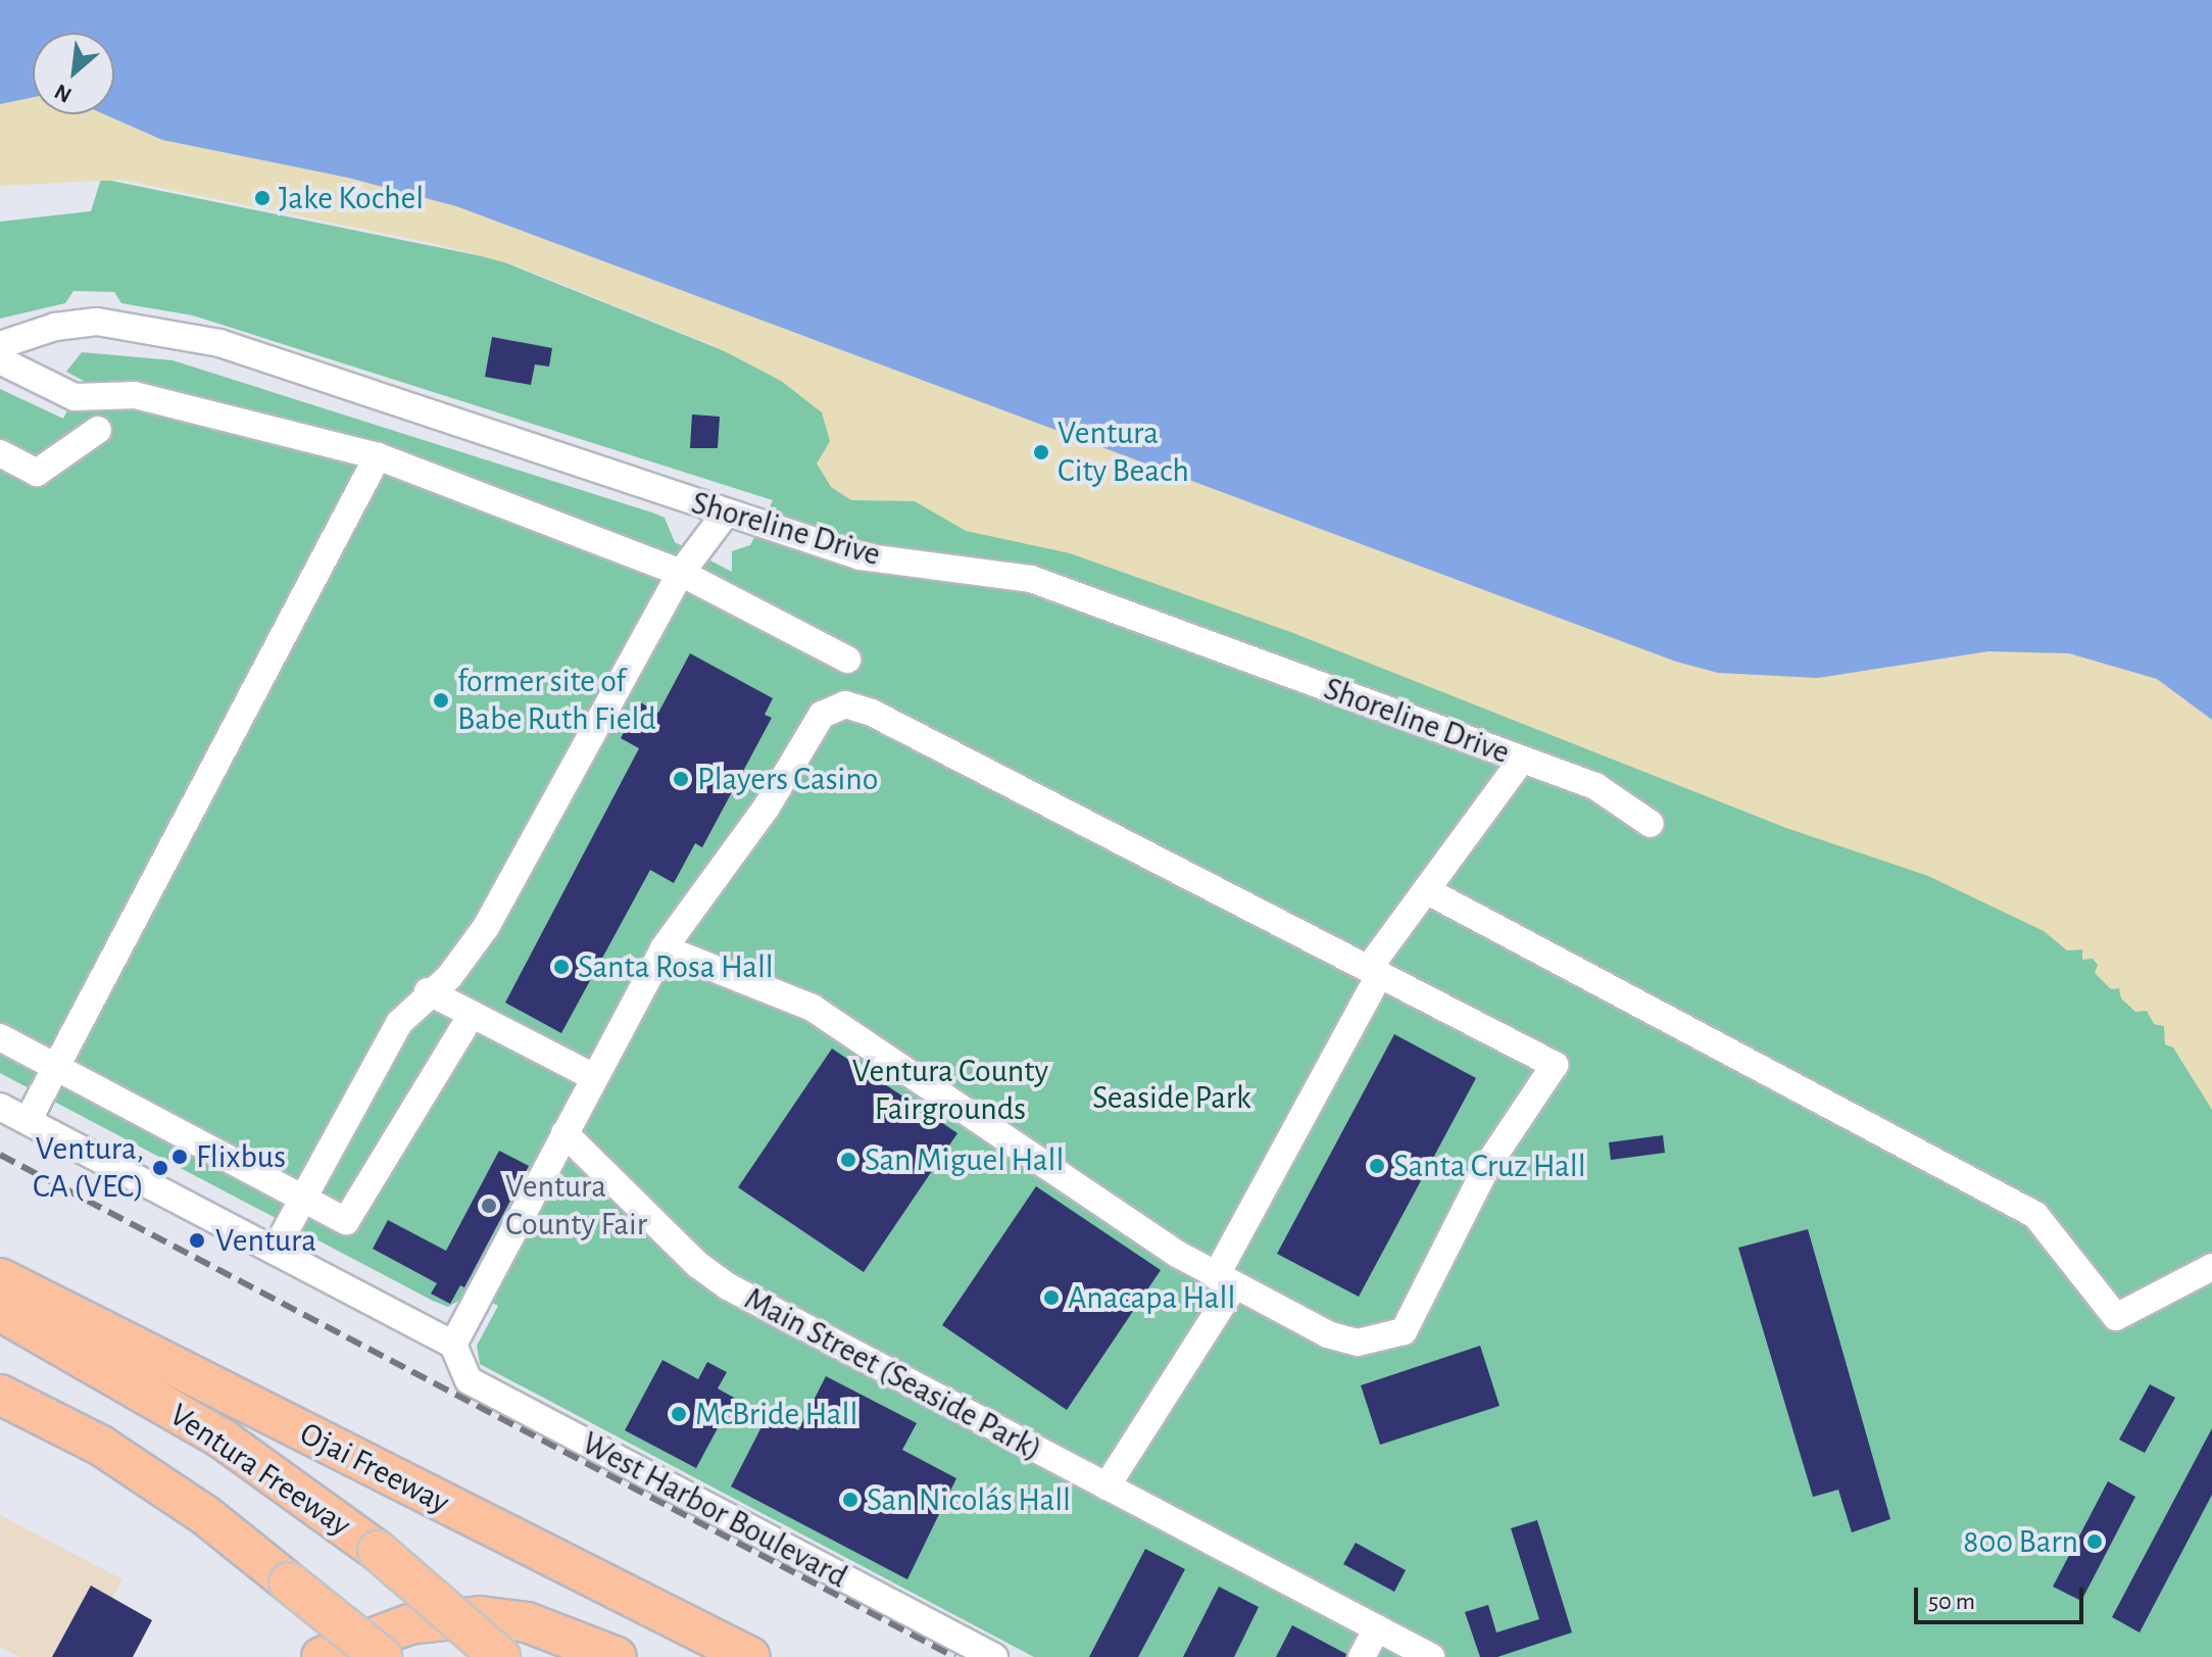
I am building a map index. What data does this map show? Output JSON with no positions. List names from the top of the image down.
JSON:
{
  "streets": {
    "highway": ["Ojai Freeway", "Ventura Freeway"],
    "street": ["Shoreline Drive", "Main Street (Seaside Park)", "West Harbor Boulevard"]
  },
  "parks": ["Ventura County Fairgrounds", "Seaside Park"],
  "places": [
    "Jake Kochel",
    "Ventura City Beach",
    "former site of Babe Ruth Field",
    "Players Casino",
    "Santa Rosa Hall",
    "Flixbus",
    "San Miguel Hall",
    "Santa Cruz Hall",
    "Ventura, CA (VEC)",
    "Ventura County Fair",
    "Ventura",
    "Anacapa Hall",
    "McBride Hall",
    "San Nicolás Hall",
    "800 Barn"
  ],
  "scale_bar": "50 m",
  "north": "bottom left"
}
